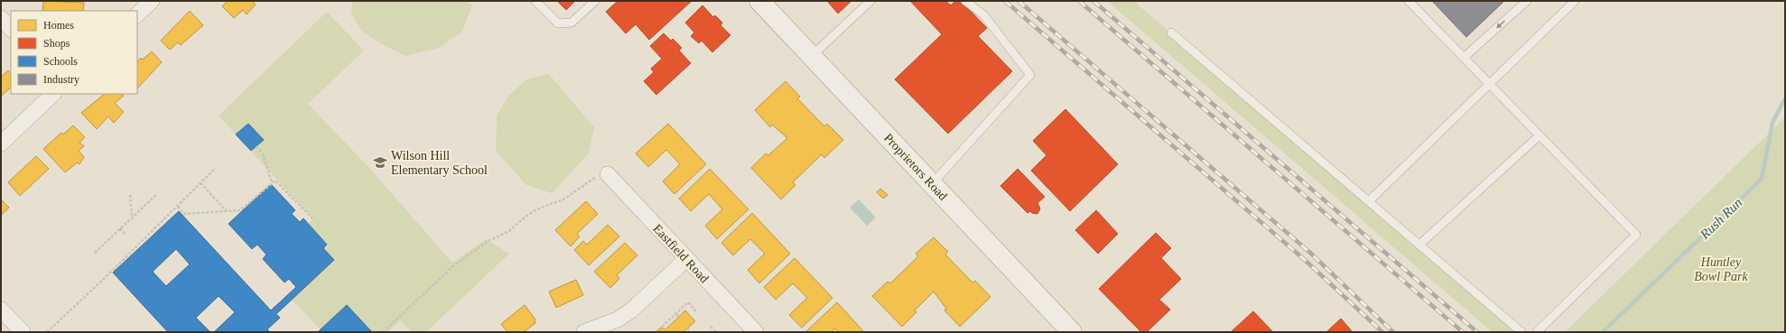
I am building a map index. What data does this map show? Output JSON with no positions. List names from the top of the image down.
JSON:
{
  "streets": {
    "street": ["Proprietors Road", "Eastfield Road"]
  },
  "water": ["Rush Run"],
  "parks": ["Huntley Bowl Park"],
  "places": {
    "school or university": ["Wilson Hill Elementary School"]
  },
  "legend": [
    "Homes",
    "Shops",
    "Schools",
    "Industry"
  ]
}
